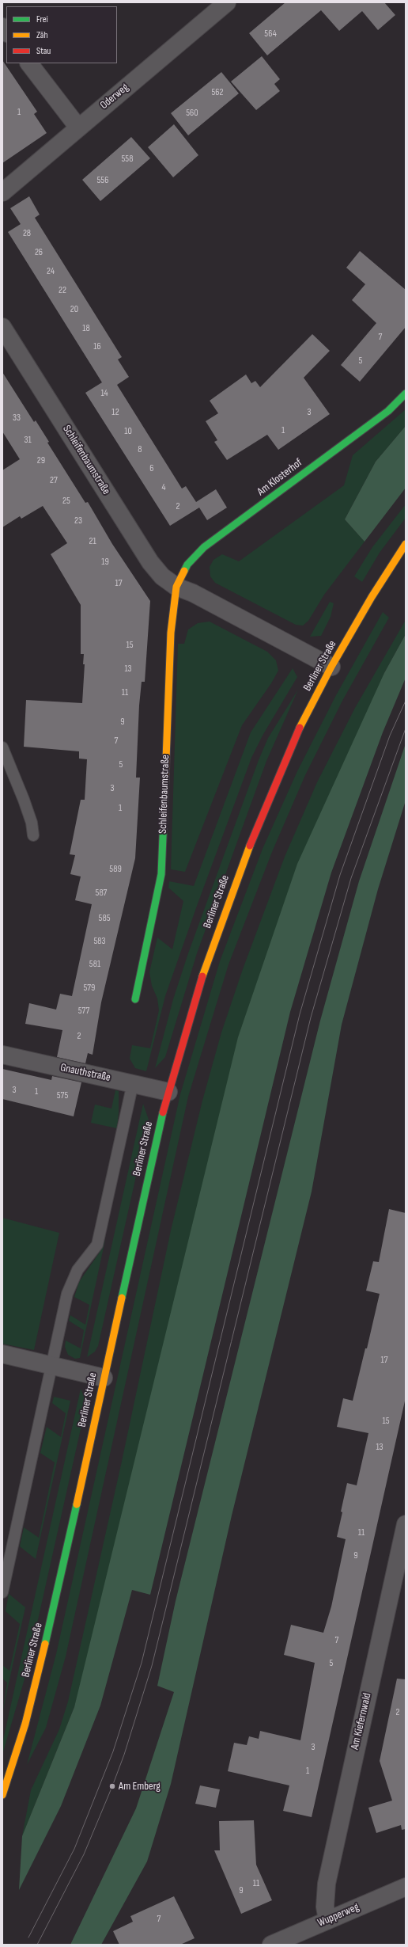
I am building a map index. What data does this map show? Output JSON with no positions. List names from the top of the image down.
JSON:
{
  "streets": {
    "main road": ["Schleifenbaumstraße", "Am Klosterhof", "Berliner Straße"],
    "street": [
      "Oderweg",
      "Gnauthstraße",
      "Am Kiefernwald",
      "Wupperweg"
    ]
  },
  "crossings": [
    ["Schleifenbaumstraße", "Am Klosterhof"],
    ["Schleifenbaumstraße", "Berliner Straße"],
    ["Berliner Straße", "Gnauthstraße"],
    ["Am Kiefernwald", "Wupperweg"]
  ],
  "places": ["Am Emberg"],
  "house_numbers": [
    "564",
    "562",
    "1",
    "560",
    "558",
    "556",
    "28",
    "26",
    "24",
    "22",
    "20",
    "18",
    "7",
    "16",
    "5",
    "14",
    "12",
    "3",
    "33",
    "1",
    "10",
    "31",
    "8",
    "29",
    "6",
    "27",
    "4",
    "25",
    "2",
    "23",
    "21",
    "19",
    "17",
    "15",
    "13",
    "11",
    "9",
    "7",
    "5",
    "3",
    "1",
    "589",
    "587",
    "585",
    "583",
    "581",
    "579",
    "577",
    "2",
    "3",
    "1",
    "575",
    "17",
    "15",
    "13",
    "11",
    "9",
    "7",
    "5",
    "2",
    "3",
    "1",
    "11",
    "9",
    "7"
  ],
  "legend": ["Frei", "Zäh", "Stau"]
}
